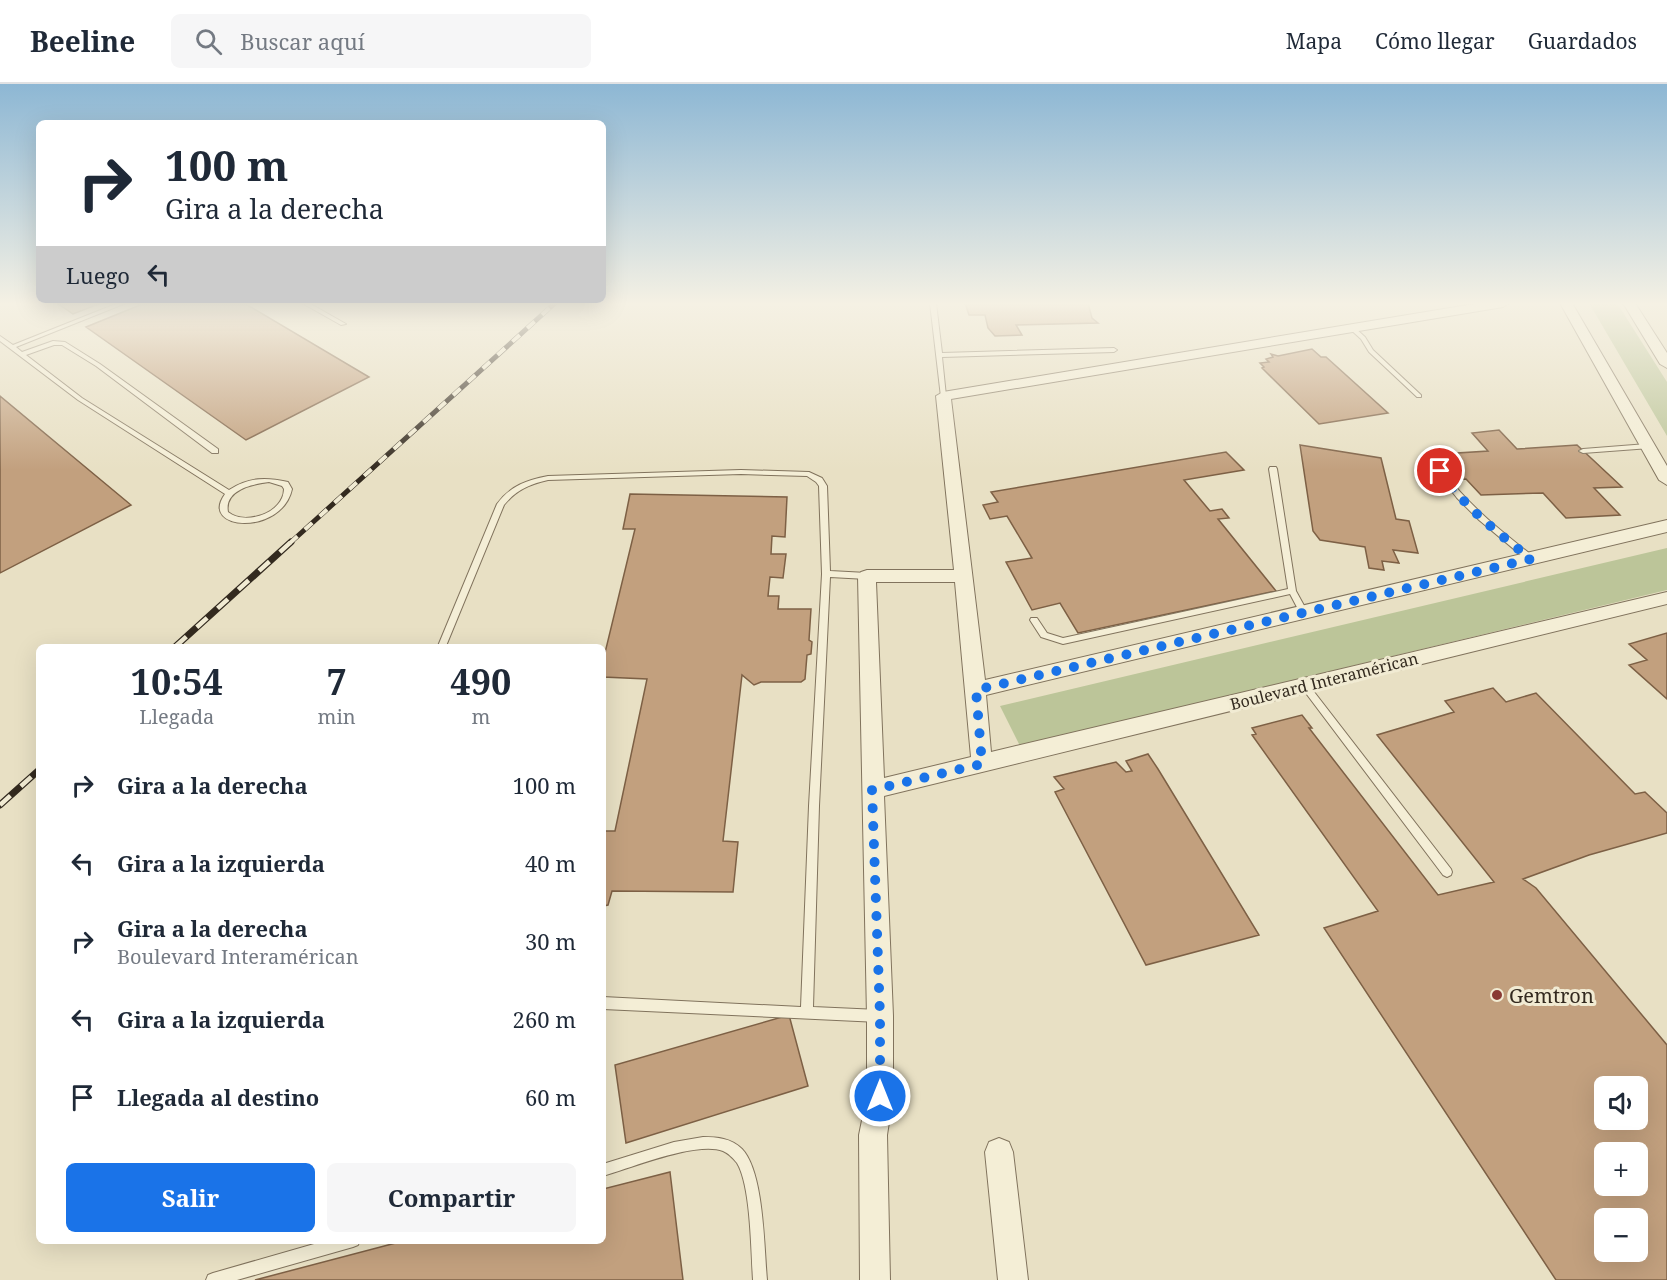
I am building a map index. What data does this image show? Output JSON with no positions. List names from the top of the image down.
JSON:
{
  "streets": {
    "street": ["Boulevard Interamérican"]
  },
  "places": ["Gemtron"],
  "page": {
    "header": "Beeline",
    "search": "Buscar aquí",
    "nav": ["Mapa", "Cómo llegar", "Guardados"],
    "turn": ["100 m", "Gira a la derecha"],
    "then": "Luego",
    "eta": [
      "10:54",
      "Llegada",
      "7",
      "min",
      "490",
      "m"
    ],
    "list": [
      {
        "name": "Gira a la derecha",
        "value": "100 m"
      },
      {
        "name": "Gira a la izquierda",
        "value": "40 m"
      },
      {
        "name": "Gira a la derecha",
        "note": "Boulevard Interamérican",
        "value": "30 m"
      },
      {
        "name": "Gira a la izquierda",
        "value": "260 m"
      },
      {
        "name": "Llegada al destino",
        "value": "60 m"
      }
    ],
    "map_buttons": ["+", "−"],
    "buttons": ["Salir", "Compartir"]
  }
}
